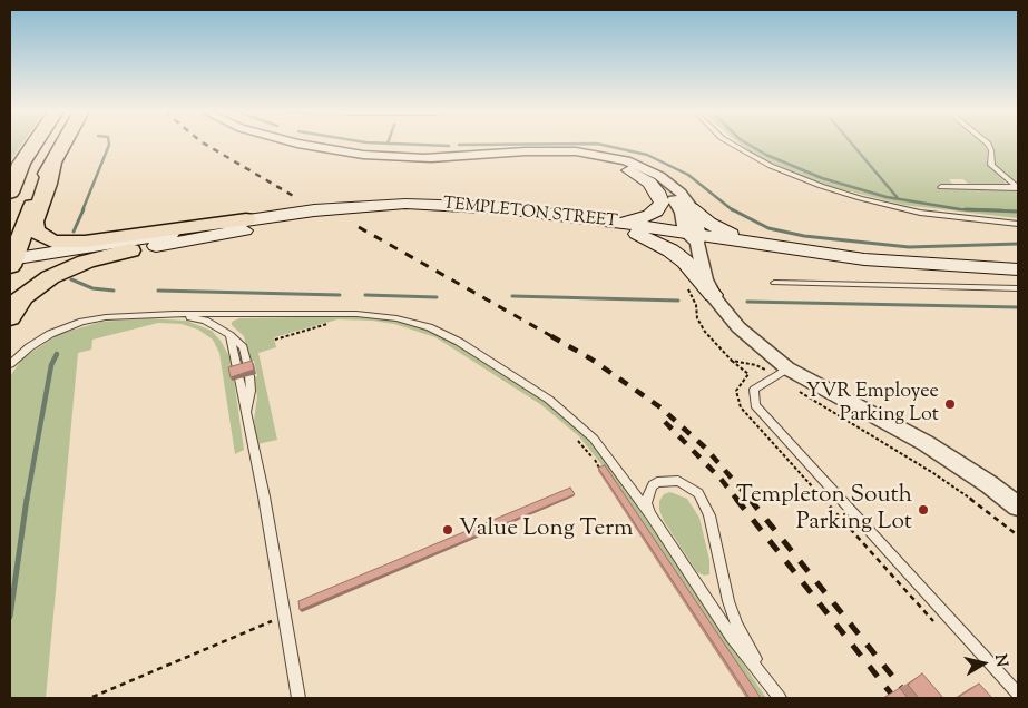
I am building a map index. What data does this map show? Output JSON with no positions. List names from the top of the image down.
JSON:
{
  "streets": {
    "street": ["TEMPLETON STREET"]
  },
  "places": ["YVR Employee Parking Lot", "Templeton South Parking Lot", "Value Long Term"],
  "north": "right"
}
